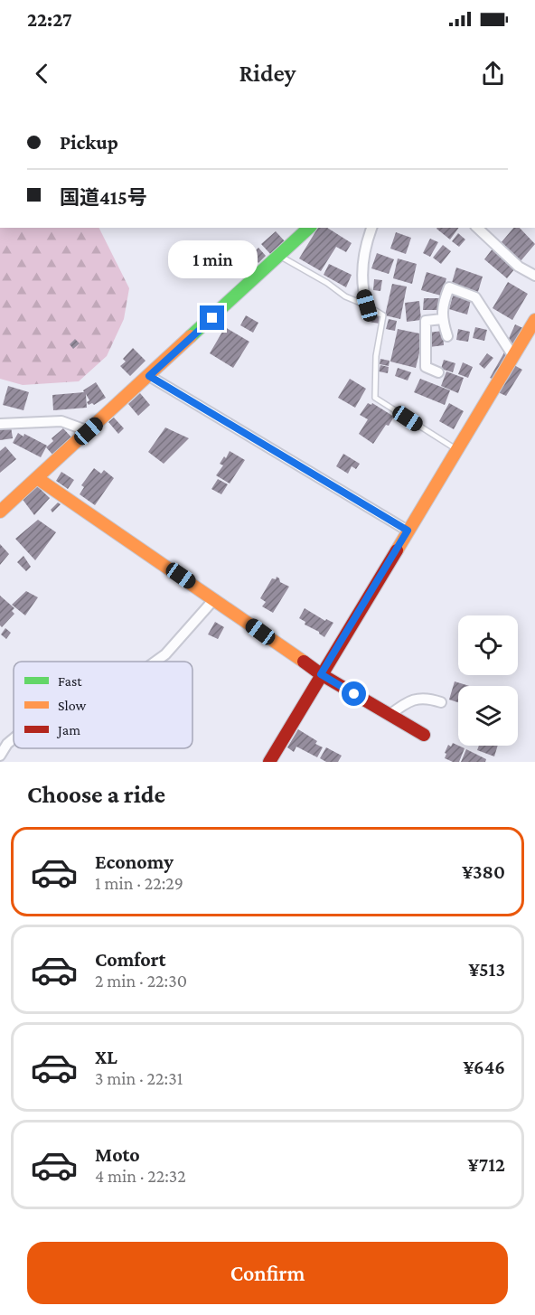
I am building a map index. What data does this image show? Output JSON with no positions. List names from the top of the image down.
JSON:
{
  "legend": ["Fast", "Slow", "Jam"],
  "page": {
    "status": "22:27",
    "header": "Ridey",
    "banner": ["Pickup", "国道415号"],
    "bubble": "1 min",
    "heading": "Choose a ride",
    "list": [
      {
        "name": "Economy",
        "note": "1 min · 22:29",
        "value": "¥380"
      },
      {
        "name": "Comfort",
        "note": "2 min · 22:30",
        "value": "¥513"
      },
      {
        "name": "XL",
        "note": "3 min · 22:31",
        "value": "¥646"
      },
      {
        "name": "Moto",
        "note": "4 min · 22:32",
        "value": "¥712"
      }
    ],
    "buttons": "Confirm"
  }
}
